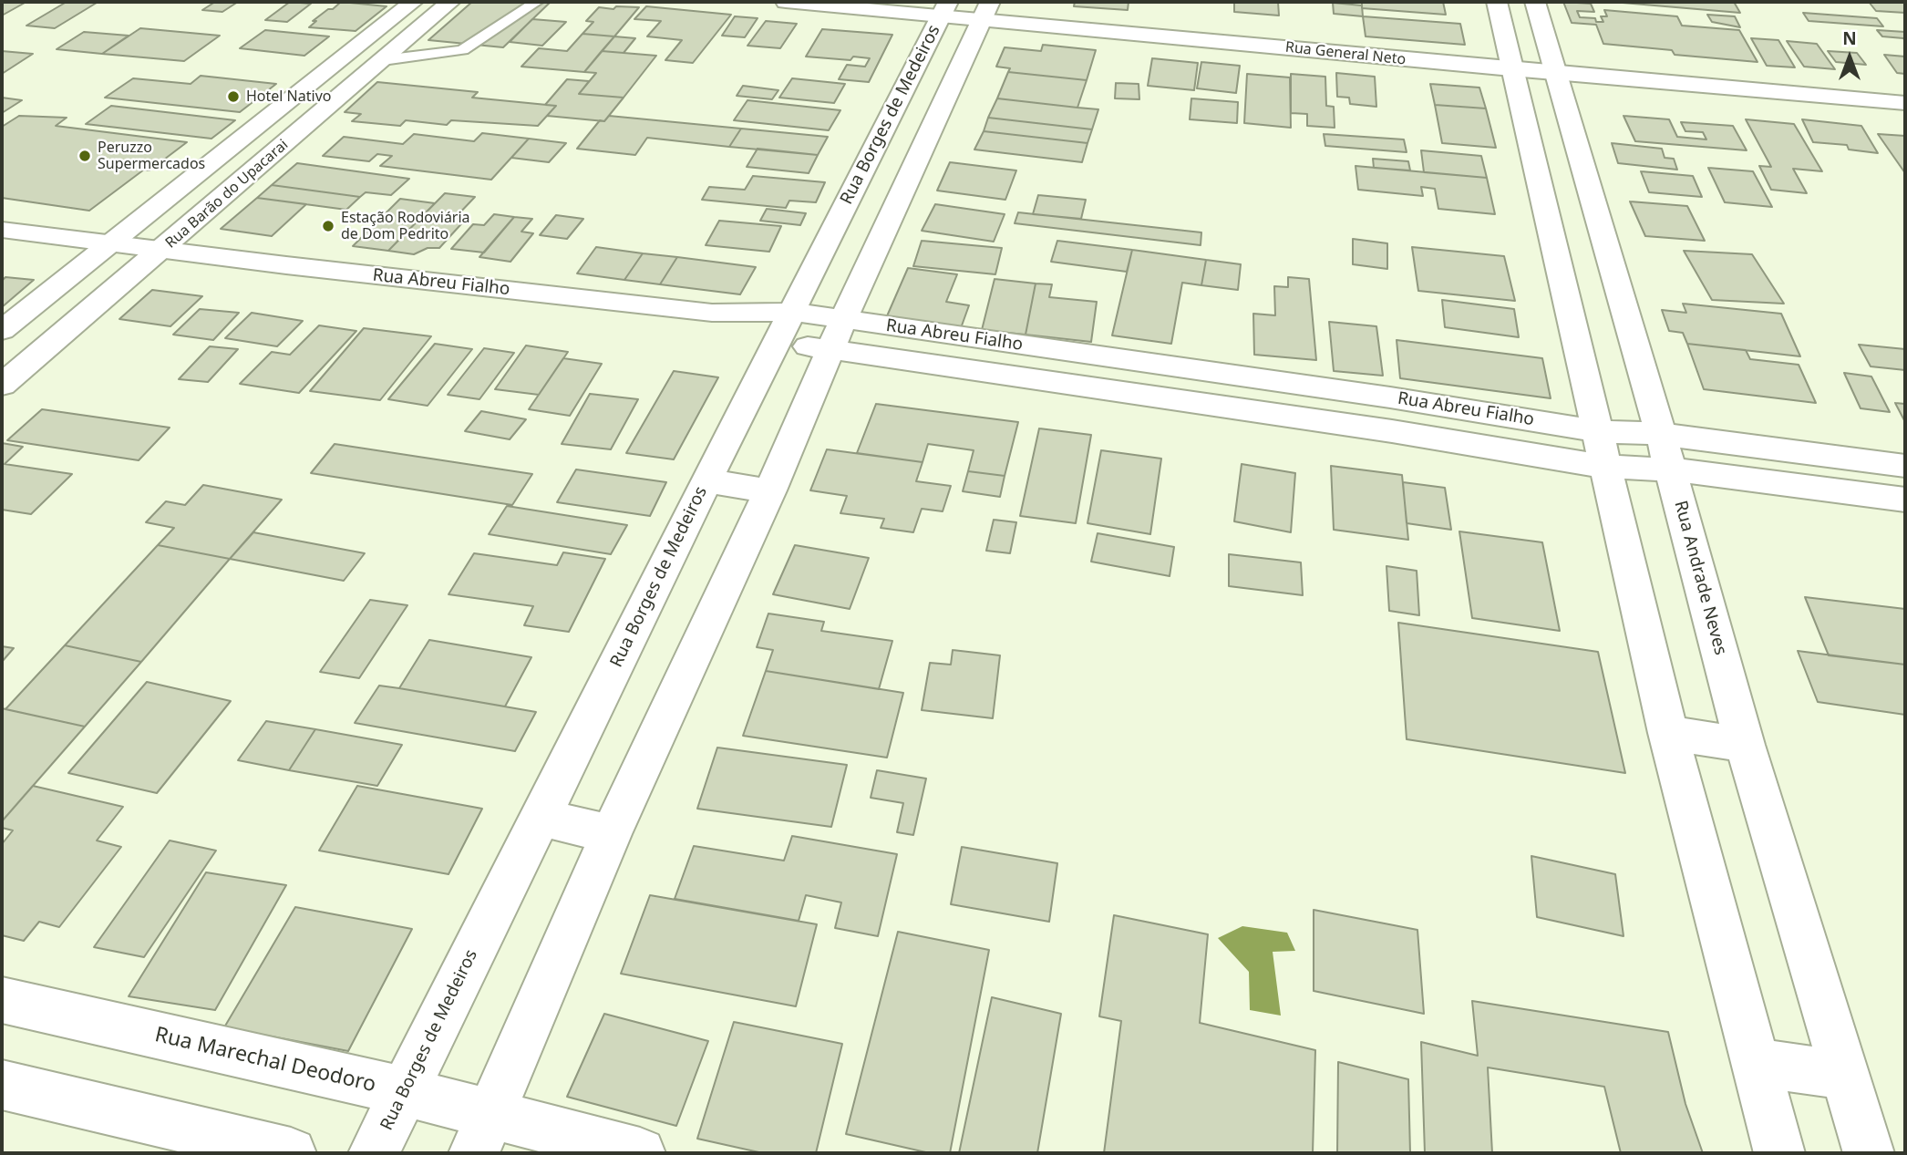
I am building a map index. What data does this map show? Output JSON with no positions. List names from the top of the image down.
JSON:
{
  "streets": {
    "street": [
      "Rua General Neto",
      "Rua Borges de Medeiros",
      "Rua Barão do Upacarai",
      "Rua Abreu Fialho",
      "Rua Andrade Neves",
      "Rua Marechal Deodoro"
    ]
  },
  "crossings": [
    ["Rua General Neto", "Rua Borges de Medeiros"],
    ["Rua General Neto", "Rua Andrade Neves"],
    ["Rua Borges de Medeiros", "Rua Abreu Fialho"],
    ["Rua Borges de Medeiros", "Rua Marechal Deodoro"],
    ["Rua Barão do Upacarai", "Rua Abreu Fialho"],
    ["Rua Abreu Fialho", "Rua Andrade Neves"]
  ],
  "places": ["Hotel Nativo", "Peruzzo Supermercados", "Estação Rodoviária de Dom Pedrito"],
  "north": "top"
}
